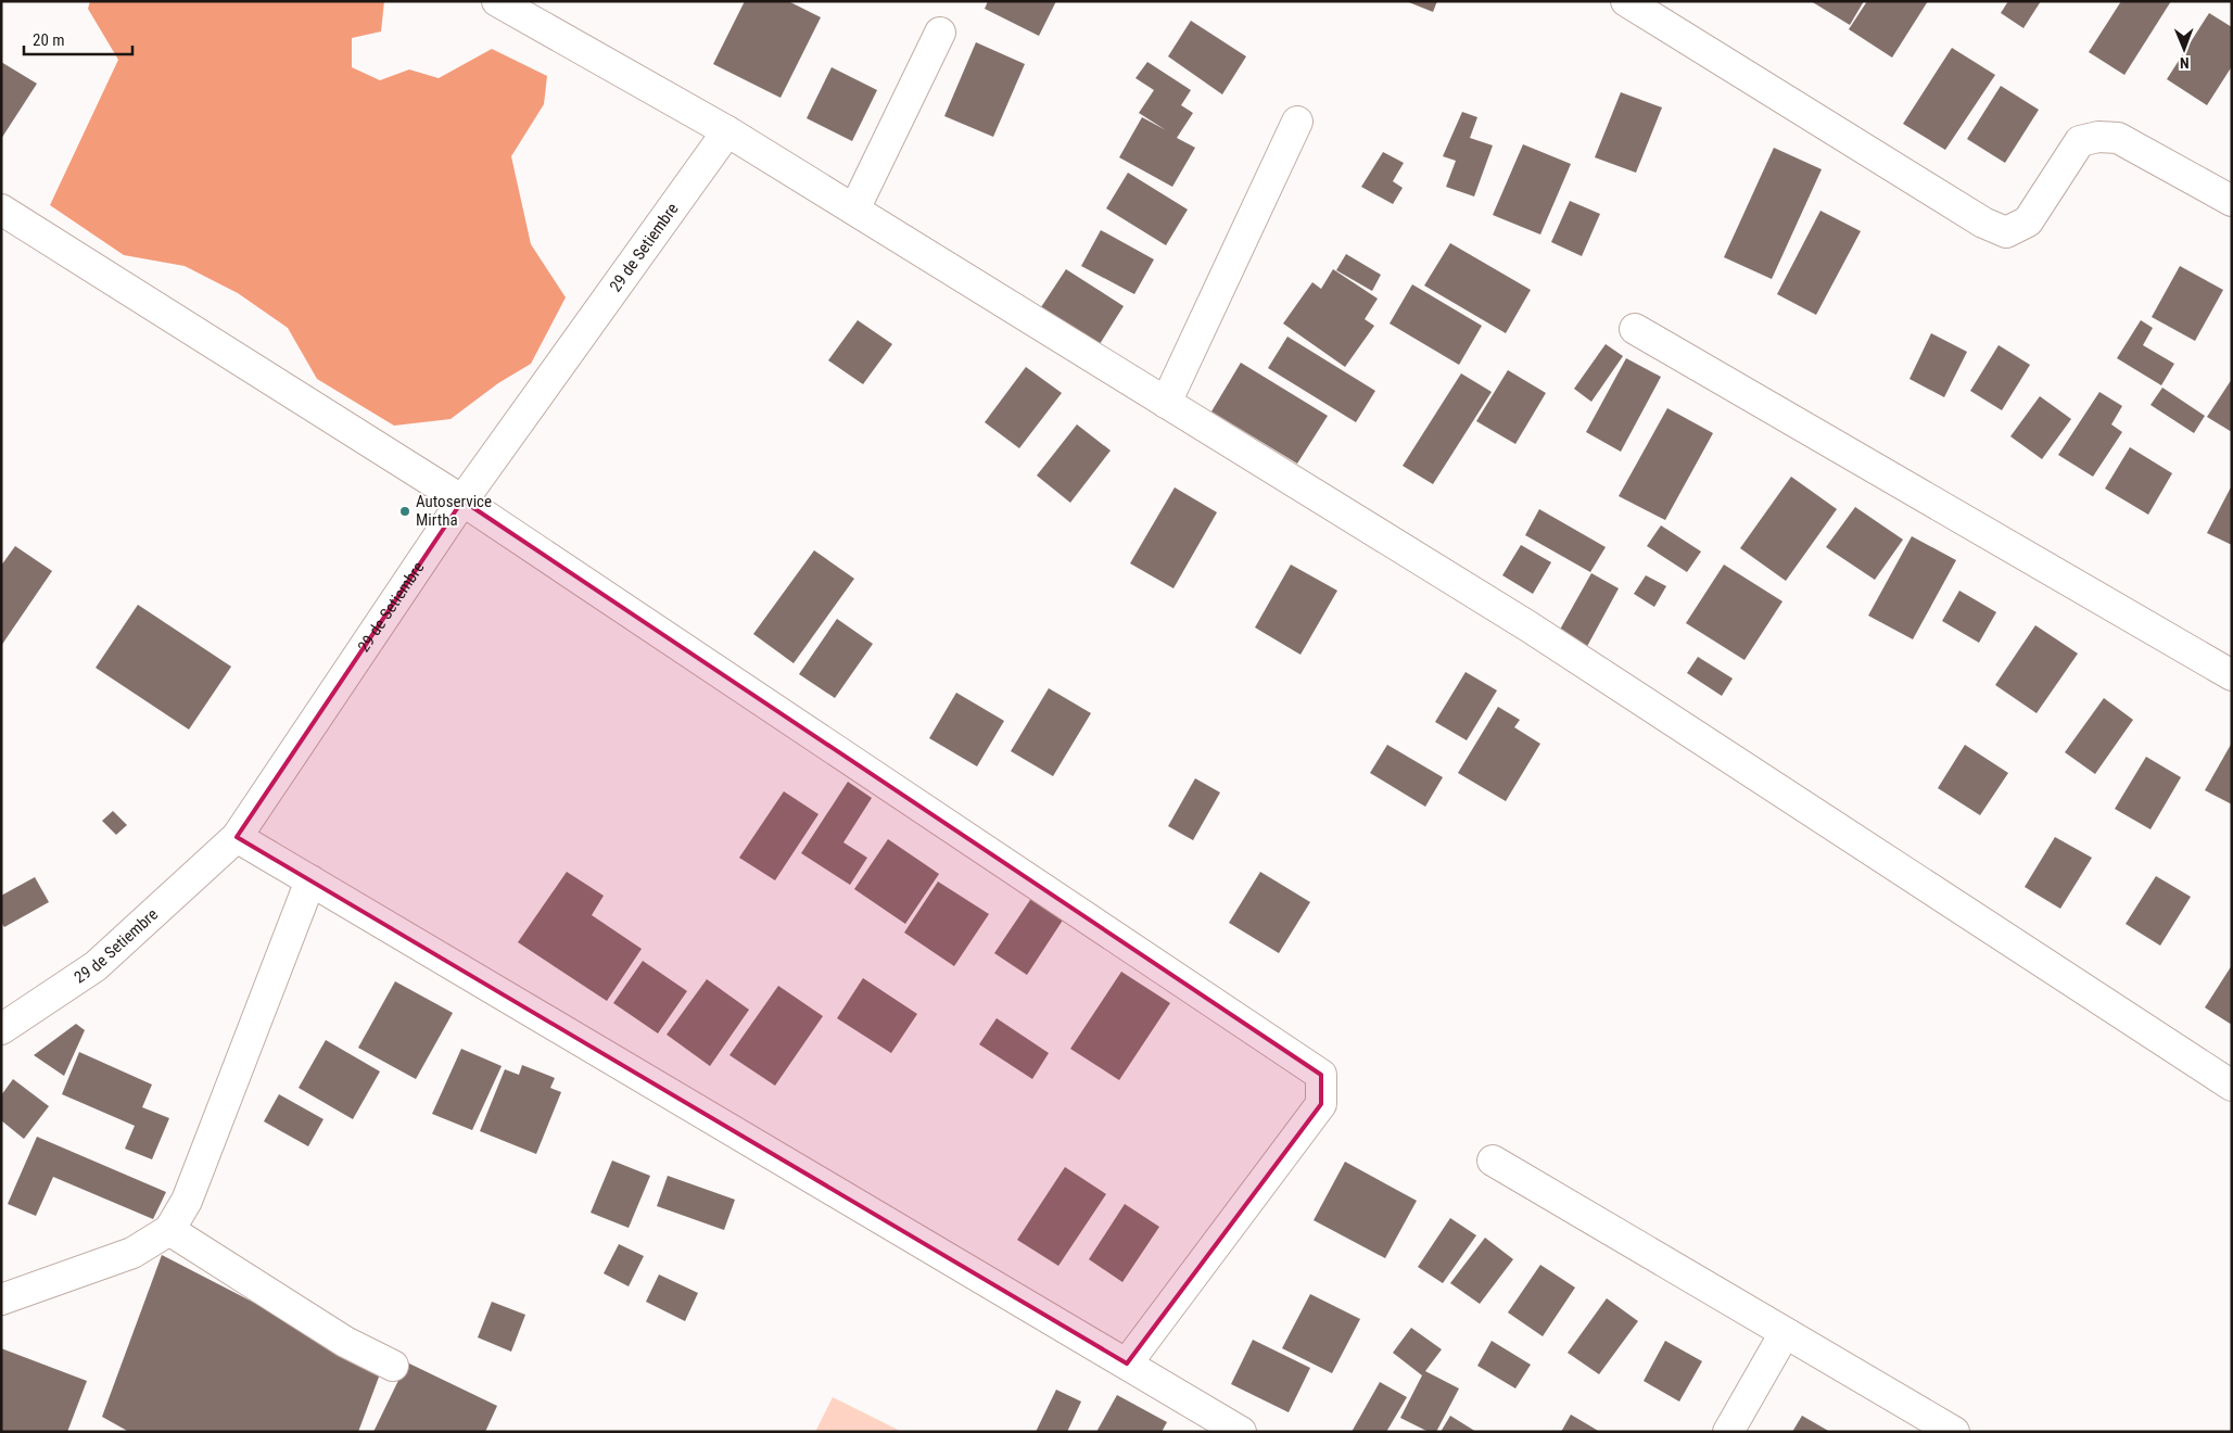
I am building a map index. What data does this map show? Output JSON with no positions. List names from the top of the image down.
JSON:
{
  "streets": {
    "street": ["29 de Setiembre"]
  },
  "places": ["Autoservice Mirtha"],
  "scale_bar": "20 m",
  "north": "bottom"
}
